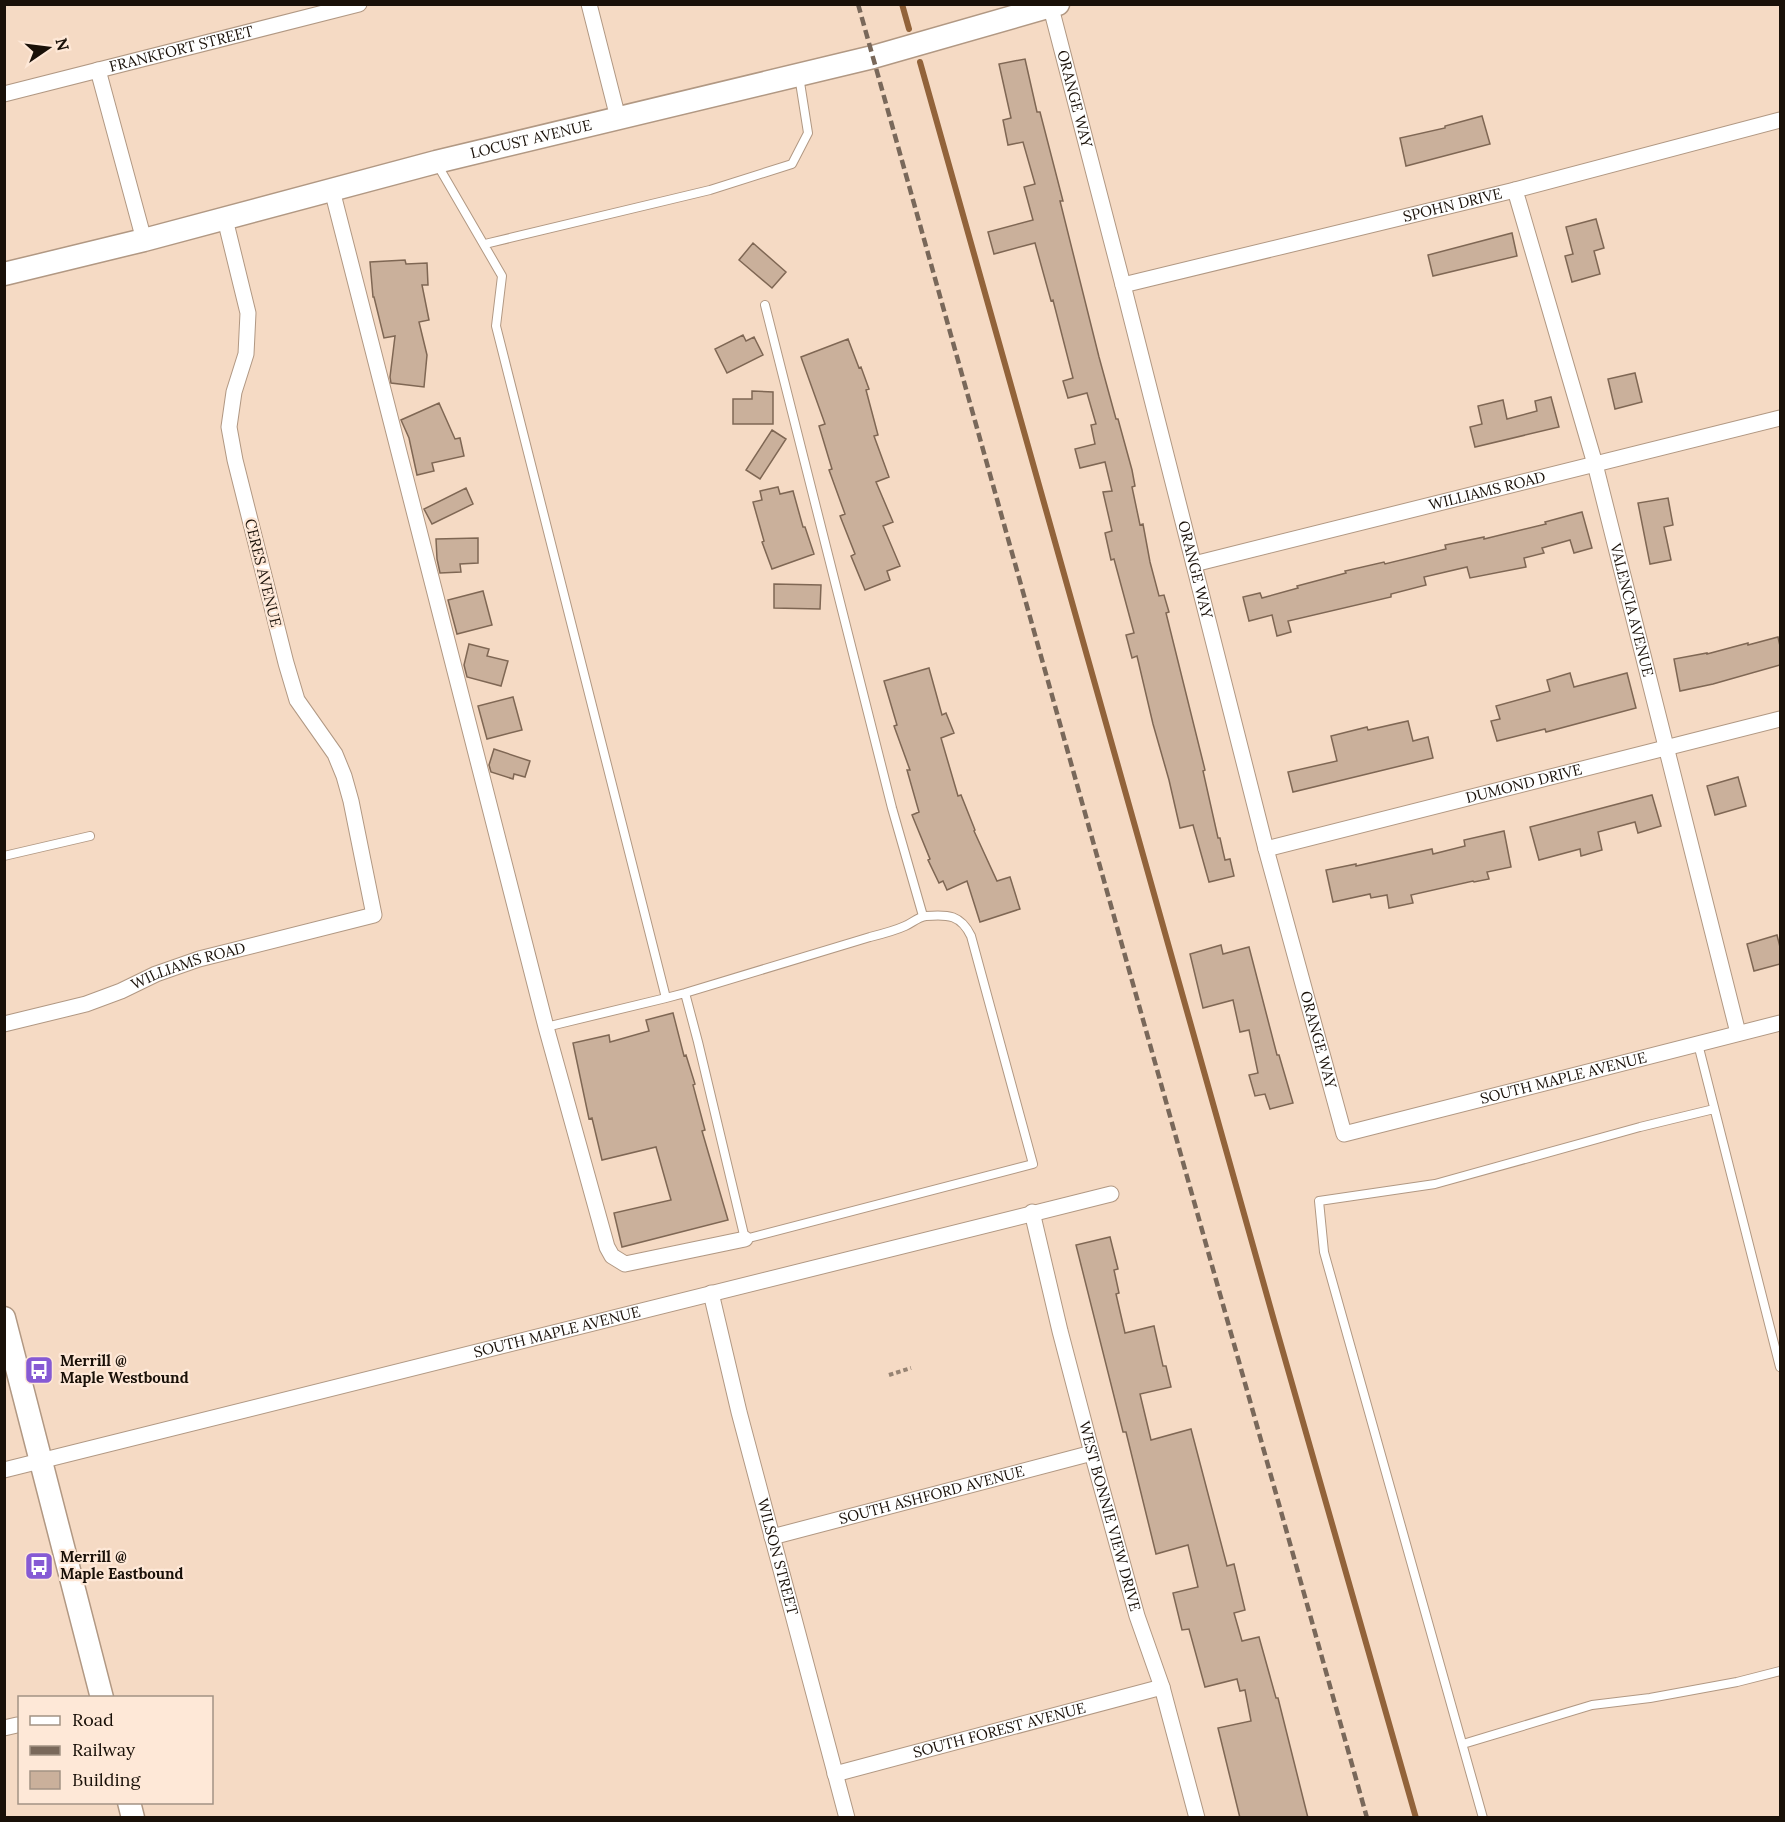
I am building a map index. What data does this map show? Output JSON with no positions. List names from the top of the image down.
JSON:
{
  "streets": {
    "street": [
      "FRANKFORT STREET",
      "ORANGE WAY",
      "LOCUST AVENUE",
      "SPOHN DRIVE",
      "WILLIAMS ROAD",
      "CERES AVENUE",
      "VALENCIA AVENUE",
      "DUMOND DRIVE",
      "SOUTH MAPLE AVENUE",
      "SOUTH ASHFORD AVENUE",
      "WEST BONNIE VIEW DRIVE",
      "WILSON STREET",
      "SOUTH FOREST AVENUE"
    ]
  },
  "crossings": [
    ["ORANGE WAY", "LOCUST AVENUE"],
    ["ORANGE WAY", "SPOHN DRIVE"],
    ["ORANGE WAY", "WILLIAMS ROAD"],
    ["ORANGE WAY", "DUMOND DRIVE"],
    ["ORANGE WAY", "SOUTH MAPLE AVENUE"],
    ["LOCUST AVENUE", "CERES AVENUE"],
    ["SPOHN DRIVE", "VALENCIA AVENUE"],
    ["WILLIAMS ROAD", "CERES AVENUE"],
    ["WILLIAMS ROAD", "VALENCIA AVENUE"],
    ["VALENCIA AVENUE", "DUMOND DRIVE"],
    ["VALENCIA AVENUE", "SOUTH MAPLE AVENUE"],
    ["SOUTH MAPLE AVENUE", "WEST BONNIE VIEW DRIVE"],
    ["SOUTH MAPLE AVENUE", "WILSON STREET"],
    ["SOUTH ASHFORD AVENUE", "WEST BONNIE VIEW DRIVE"],
    ["SOUTH ASHFORD AVENUE", "WILSON STREET"],
    ["WEST BONNIE VIEW DRIVE", "SOUTH FOREST AVENUE"],
    ["WILSON STREET", "SOUTH FOREST AVENUE"]
  ],
  "places": {
    "bus stop": ["Merrill @ Maple Westbound", "Merrill @ Maple Eastbound"]
  },
  "legend": ["Road", "Railway", "Building"],
  "north": "right"
}
